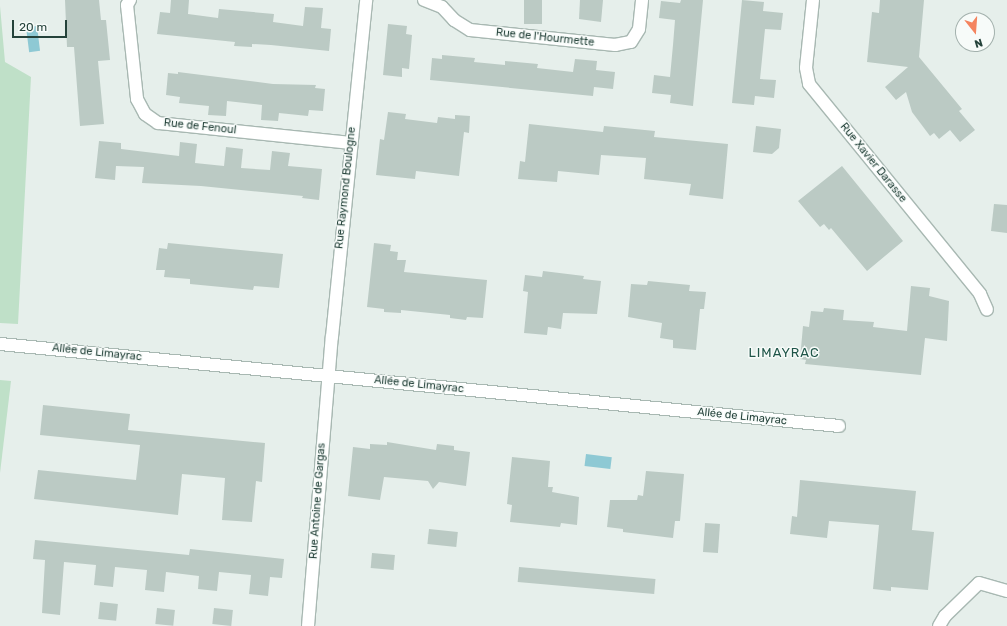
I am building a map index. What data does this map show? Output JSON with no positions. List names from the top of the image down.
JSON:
{
  "streets": {
    "street": [
      "Rue de l'Hourmette",
      "Rue de Fenoul",
      "Rue Xavier Darasse",
      "Rue Raymond Boulogne",
      "Allée de Limayrac",
      "Rue Antoine de Gargas"
    ]
  },
  "crossings": [
    ["Rue de Fenoul", "Rue Raymond Boulogne"],
    ["Rue Raymond Boulogne", "Allée de Limayrac"],
    ["Rue Raymond Boulogne", "Rue Antoine de Gargas"],
    ["Allée de Limayrac", "Rue Antoine de Gargas"]
  ],
  "districts": ["LIMAYRAC"],
  "scale_bar": "20 m",
  "north": "bottom"
}
